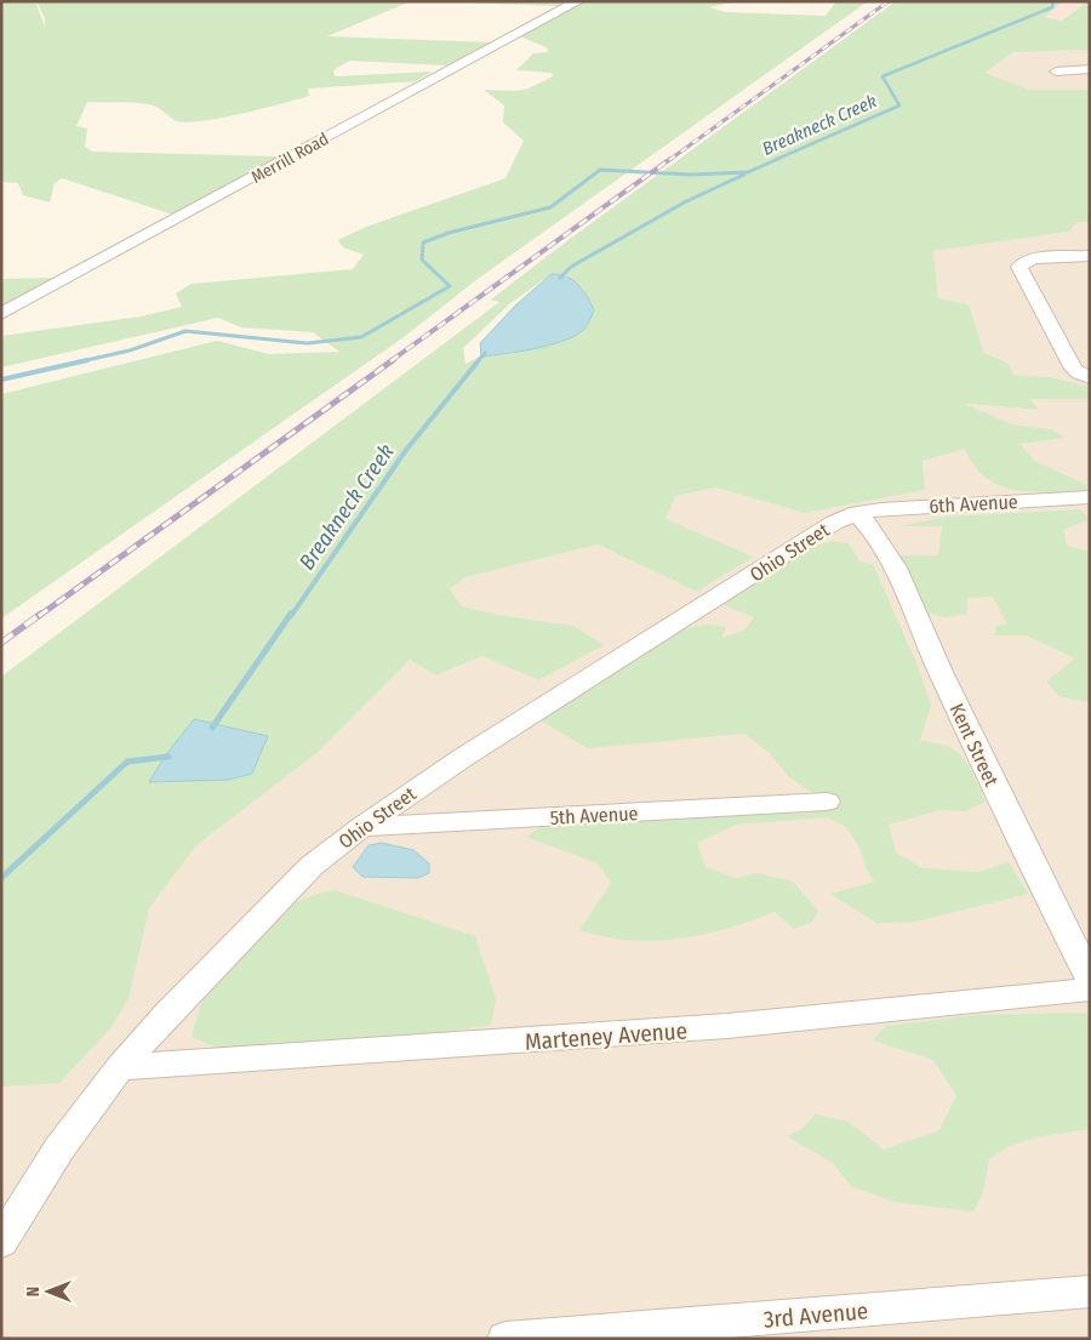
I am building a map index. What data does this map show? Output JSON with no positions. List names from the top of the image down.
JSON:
{
  "streets": {
    "street": [
      "Merrill Road",
      "6th Avenue",
      "Ohio Street",
      "Kent Street",
      "5th Avenue",
      "Marteney Avenue",
      "3rd Avenue"
    ]
  },
  "crossings": [
    ["6th Avenue", "Ohio Street"],
    ["6th Avenue", "Kent Street"],
    ["Ohio Street", "Kent Street"],
    ["Ohio Street", "5th Avenue"],
    ["Ohio Street", "Marteney Avenue"]
  ],
  "water": ["Breakneck Creek"],
  "north": "left"
}
